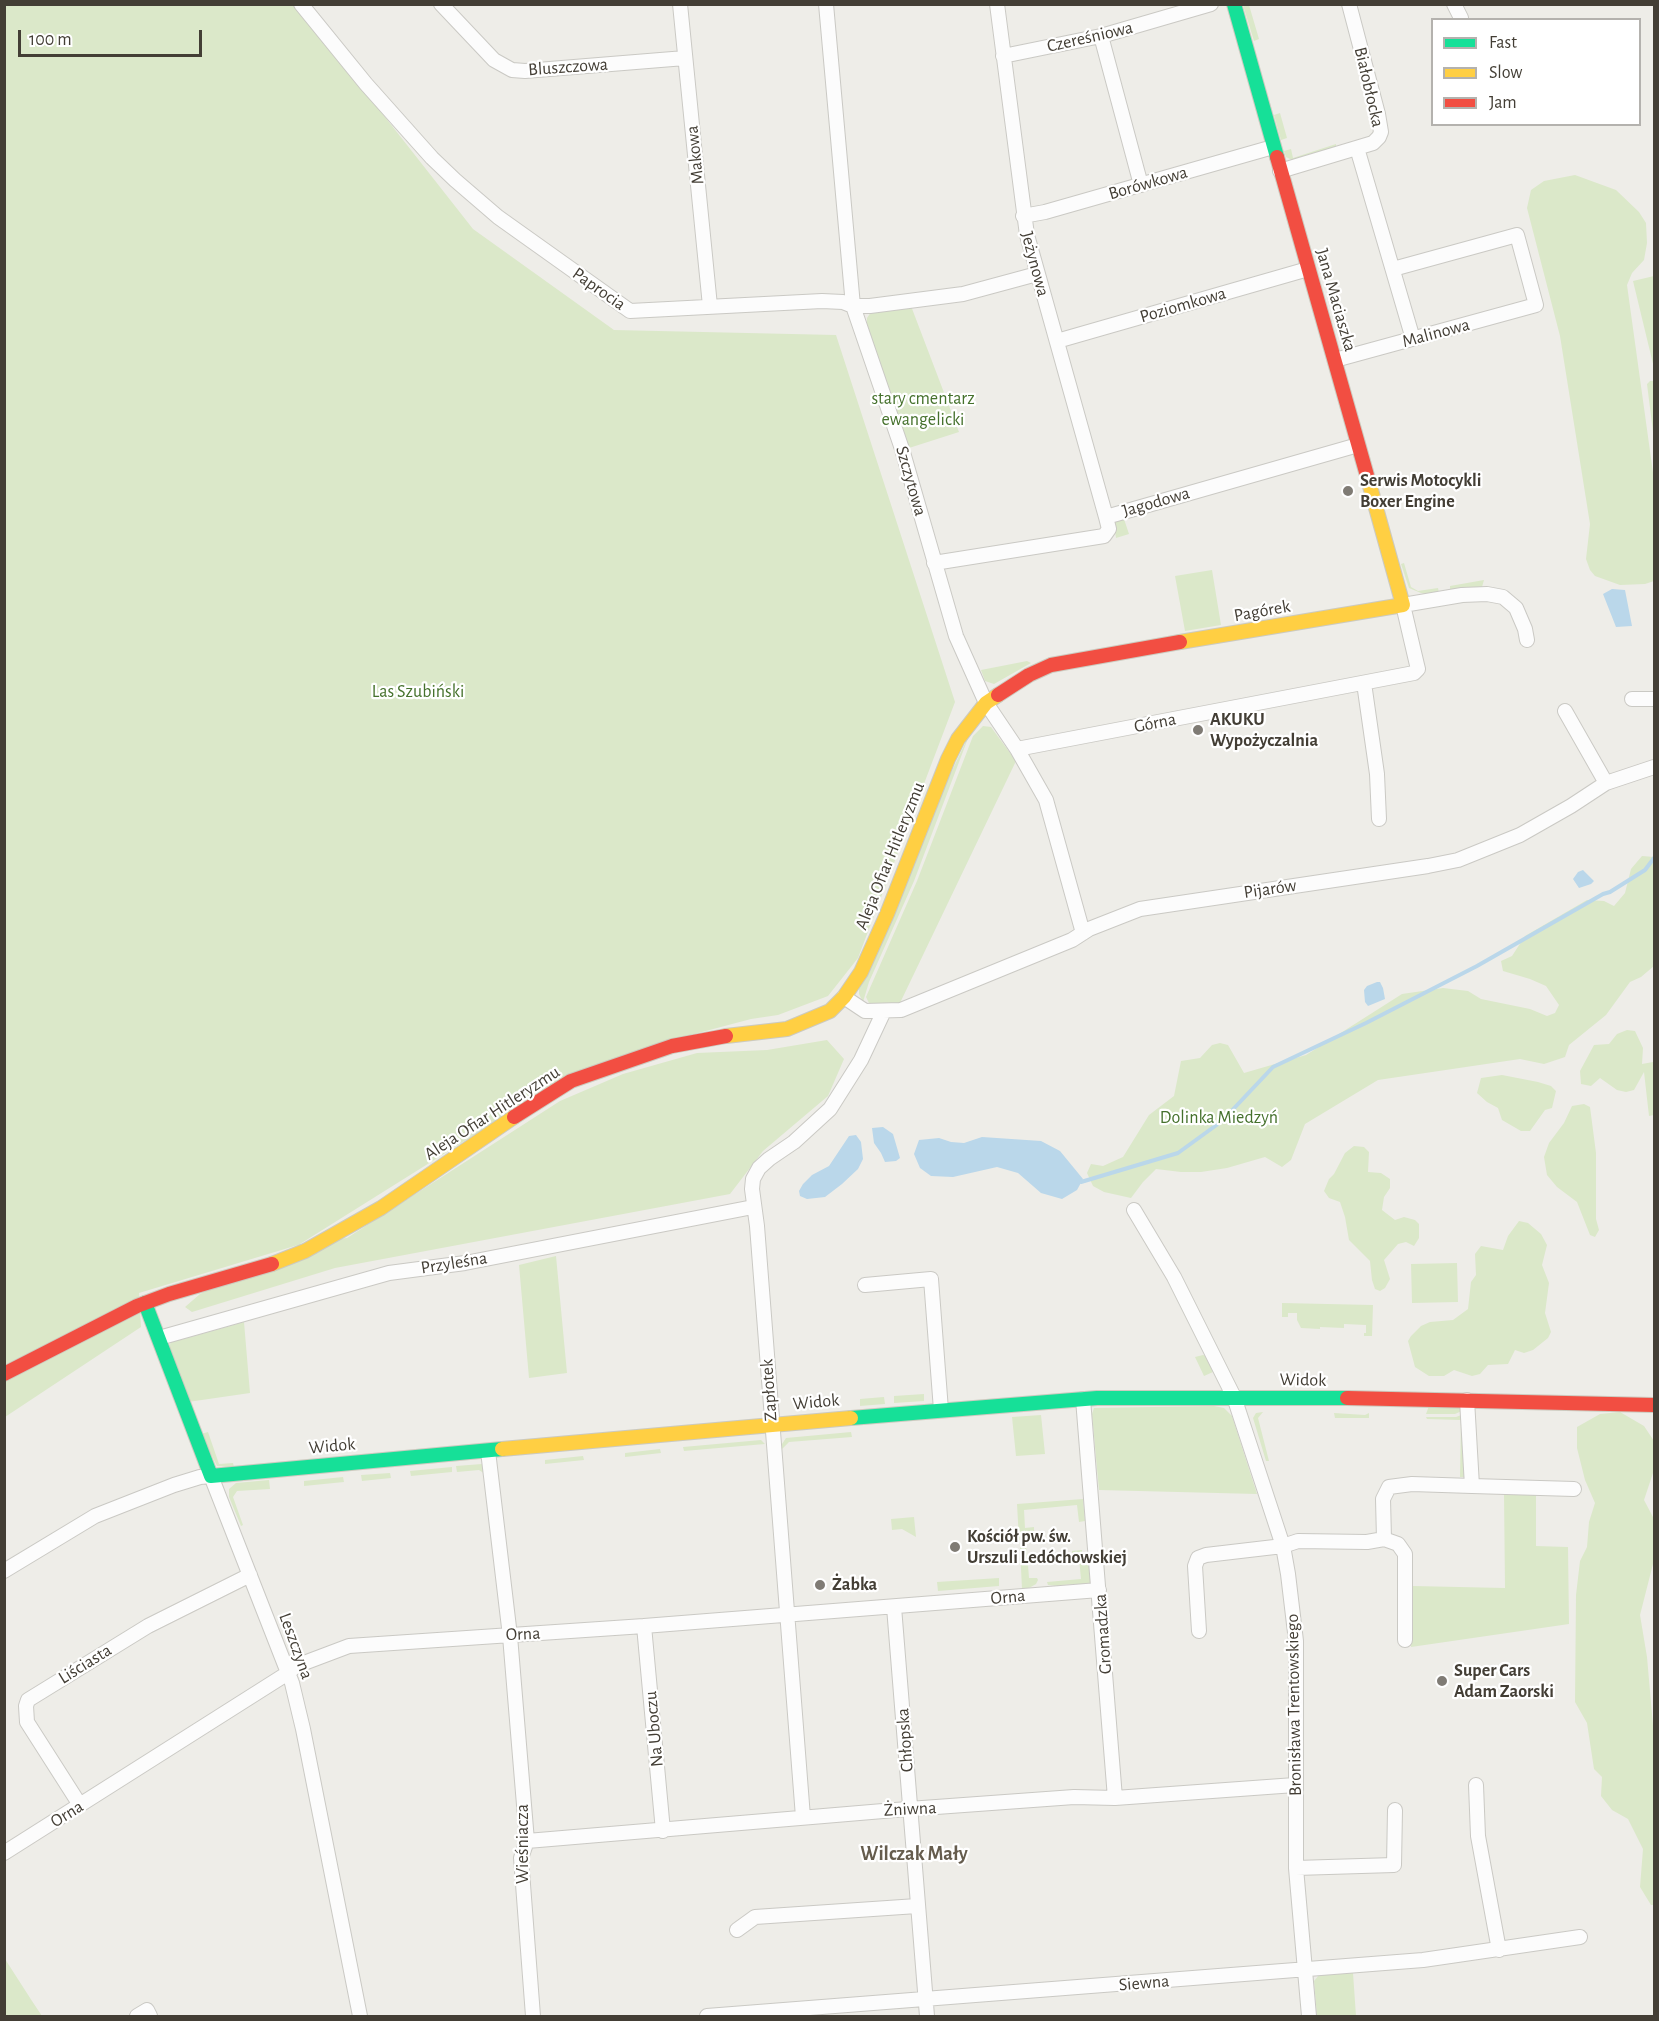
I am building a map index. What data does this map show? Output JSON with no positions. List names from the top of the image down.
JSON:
{
  "streets": {
    "street": [
      "Czereśniowa",
      "Bluszczowa",
      "Białobłocka",
      "Makowa",
      "Borówkowa",
      "Jeżynowa",
      "Paprocia",
      "Jana Maciaszka",
      "Poziomkowa",
      "Malinowa",
      "Szczytowa",
      "Jagodowa",
      "Pagórek",
      "Górna",
      "Aleja Ofiar Hitleryzmu",
      "Pijarów",
      "Przyleśna",
      "Widok",
      "Zapłotek",
      "Orna",
      "Gromadzka",
      "Leszczyna",
      "Liściasta",
      "Bronisława Trentowskiego",
      "Na Uboczu",
      "Chłopska",
      "Żniwna",
      "Wieśniacza",
      "Siewna"
    ]
  },
  "crossings": [
    ["Czereśniowa", "Jeżynowa"],
    ["Bluszczowa", "Makowa"],
    ["Białobłocka", "Jana Maciaszka"],
    ["Makowa", "Paprocia"],
    ["Borówkowa", "Jeżynowa"],
    ["Borówkowa", "Jana Maciaszka"],
    ["Jeżynowa", "Paprocia"],
    ["Jeżynowa", "Poziomkowa"],
    ["Jeżynowa", "Jagodowa"],
    ["Paprocia", "Szczytowa"],
    ["Jana Maciaszka", "Poziomkowa"],
    ["Jana Maciaszka", "Malinowa"],
    ["Jana Maciaszka", "Jagodowa"],
    ["Jana Maciaszka", "Pagórek"],
    ["Jana Maciaszka", "Górna"],
    ["Szczytowa", "Jagodowa"],
    ["Szczytowa", "Pagórek"],
    ["Szczytowa", "Górna"],
    ["Szczytowa", "Aleja Ofiar Hitleryzmu"],
    ["Szczytowa", "Pijarów"],
    ["Pagórek", "Górna"],
    ["Pagórek", "Aleja Ofiar Hitleryzmu"],
    ["Aleja Ofiar Hitleryzmu", "Leszczyna"],
    ["Pijarów", "Zapłotek"],
    ["Przyleśna", "Zapłotek"],
    ["Przyleśna", "Leszczyna"],
    ["Widok", "Zapłotek"],
    ["Widok", "Gromadzka"],
    ["Widok", "Leszczyna"],
    ["Widok", "Bronisława Trentowskiego"],
    ["Widok", "Wieśniacza"],
    ["Zapłotek", "Orna"],
    ["Zapłotek", "Żniwna"],
    ["Orna", "Gromadzka"],
    ["Orna", "Leszczyna"],
    ["Orna", "Liściasta"],
    ["Orna", "Na Uboczu"],
    ["Orna", "Chłopska"],
    ["Orna", "Wieśniacza"],
    ["Gromadzka", "Żniwna"],
    ["Leszczyna", "Liściasta"],
    ["Bronisława Trentowskiego", "Żniwna"],
    ["Bronisława Trentowskiego", "Siewna"],
    ["Na Uboczu", "Żniwna"],
    ["Chłopska", "Żniwna"],
    ["Chłopska", "Siewna"],
    ["Żniwna", "Wieśniacza"]
  ],
  "districts": ["Wilczak Mały"],
  "parks": ["stary cmentarz ewangelicki", "Las Szubiński", "Dolinka Miedzyń"],
  "places": [
    "Serwis Motocykli Boxer Engine",
    "AKUKU Wypożyczalnia",
    "Kościół pw. św. Urszuli Ledóchowskiej",
    "Żabka",
    "Super Cars Adam Zaorski"
  ],
  "legend": ["Fast", "Slow", "Jam"],
  "scale_bar": "100 m"
}
